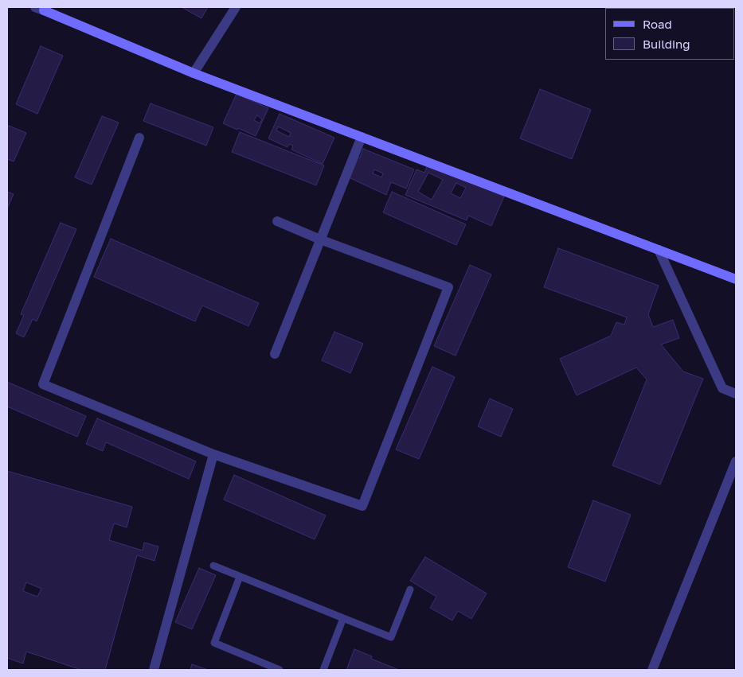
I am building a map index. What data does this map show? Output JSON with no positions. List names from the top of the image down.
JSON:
{
  "legend": ["Road", "Building"]
}
